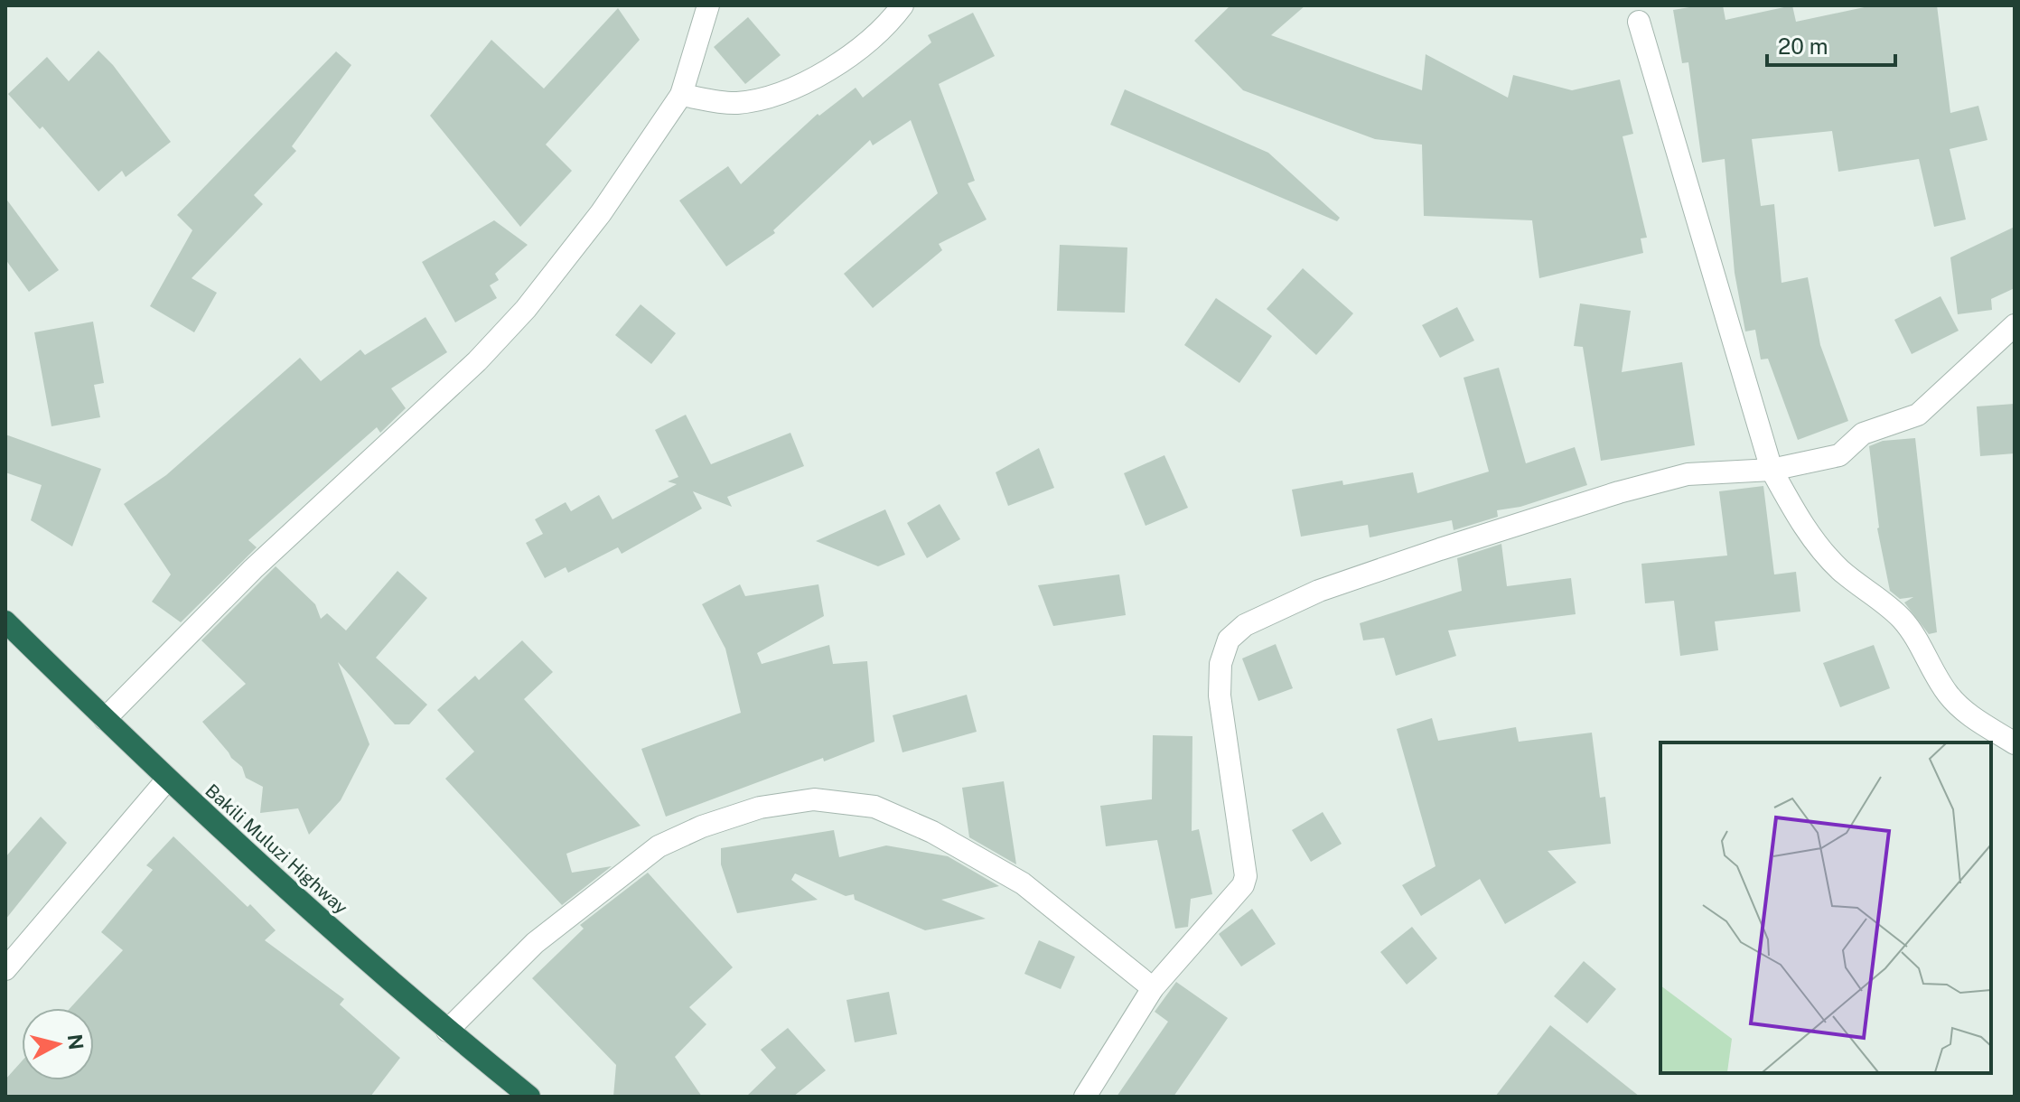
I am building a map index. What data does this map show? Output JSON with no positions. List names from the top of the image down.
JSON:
{
  "streets": {
    "highway": ["Bakili Muluzi Highway"]
  },
  "scale_bar": "20 m",
  "north": "right"
}
